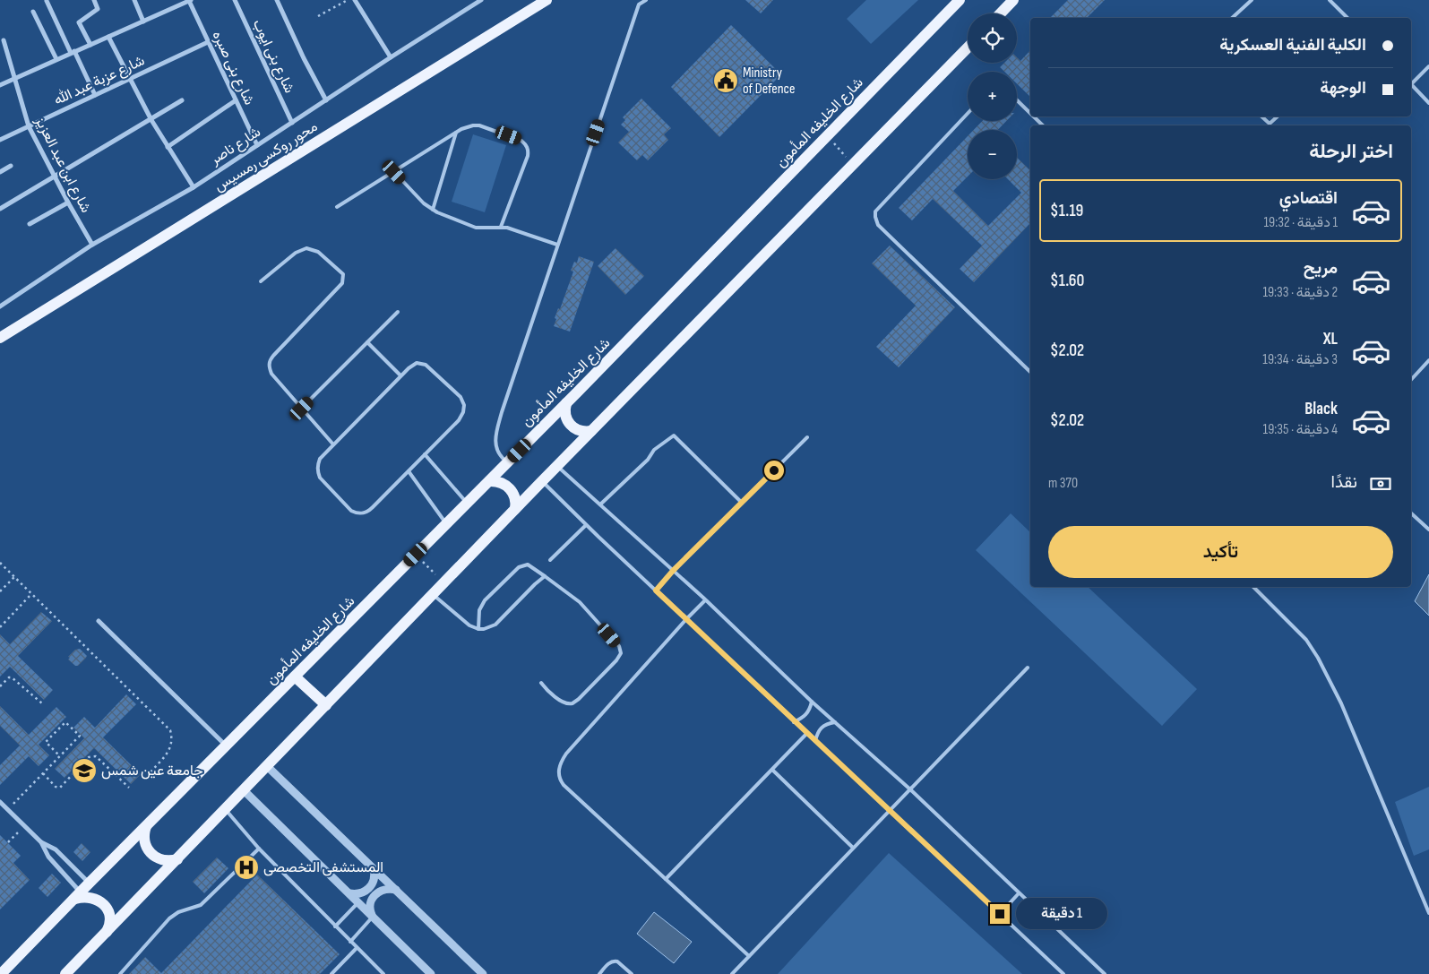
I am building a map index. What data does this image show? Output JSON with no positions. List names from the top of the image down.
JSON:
{
  "streets": {
    "main road": ["شارع الخليفه المأمون", "محور روكسى رمسيس"],
    "street": [
      "شارع بنى ايوب",
      "شارع بنى صبره",
      "شارع عزبة عبد الله",
      "شارع ناصر",
      "شارع ابن عبد العزيز"
    ]
  },
  "crossings": [
    ["شارع بنى ايوب", "شارع ناصر"],
    ["شارع بنى صبره", "شارع عزبة عبد الله"],
    ["شارع بنى صبره", "شارع ناصر"],
    ["شارع عزبة عبد الله", "شارع ابن عبد العزيز"],
    ["شارع ناصر", "شارع ابن عبد العزيز"]
  ],
  "places": {
    "public building": ["Ministry of Defence"],
    "school or university": ["جامعة عين شمس"],
    "hospital": ["المستشفى التخصصى"]
  },
  "page": {
    "map_buttons": ["+", "−"],
    "banner": ["الكلية الفنية العسكرية", "الوجهة"],
    "heading": "اختر الرحلة",
    "list": [
      {
        "name": "اقتصادي",
        "note": "1 دقيقة · 19:32",
        "value": "$1.19"
      },
      {
        "name": "مريح",
        "note": "2 دقيقة · 19:33",
        "value": "$1.60"
      },
      {
        "name": "XL",
        "note": "3 دقيقة · 19:34",
        "value": "$2.02"
      },
      {
        "name": "Black",
        "note": "4 دقيقة · 19:35",
        "value": "$2.02"
      }
    ],
    "pay": ["نقدًا", "370 m"],
    "buttons": "تأكيد",
    "bubble": "1 دقيقة"
  }
}
